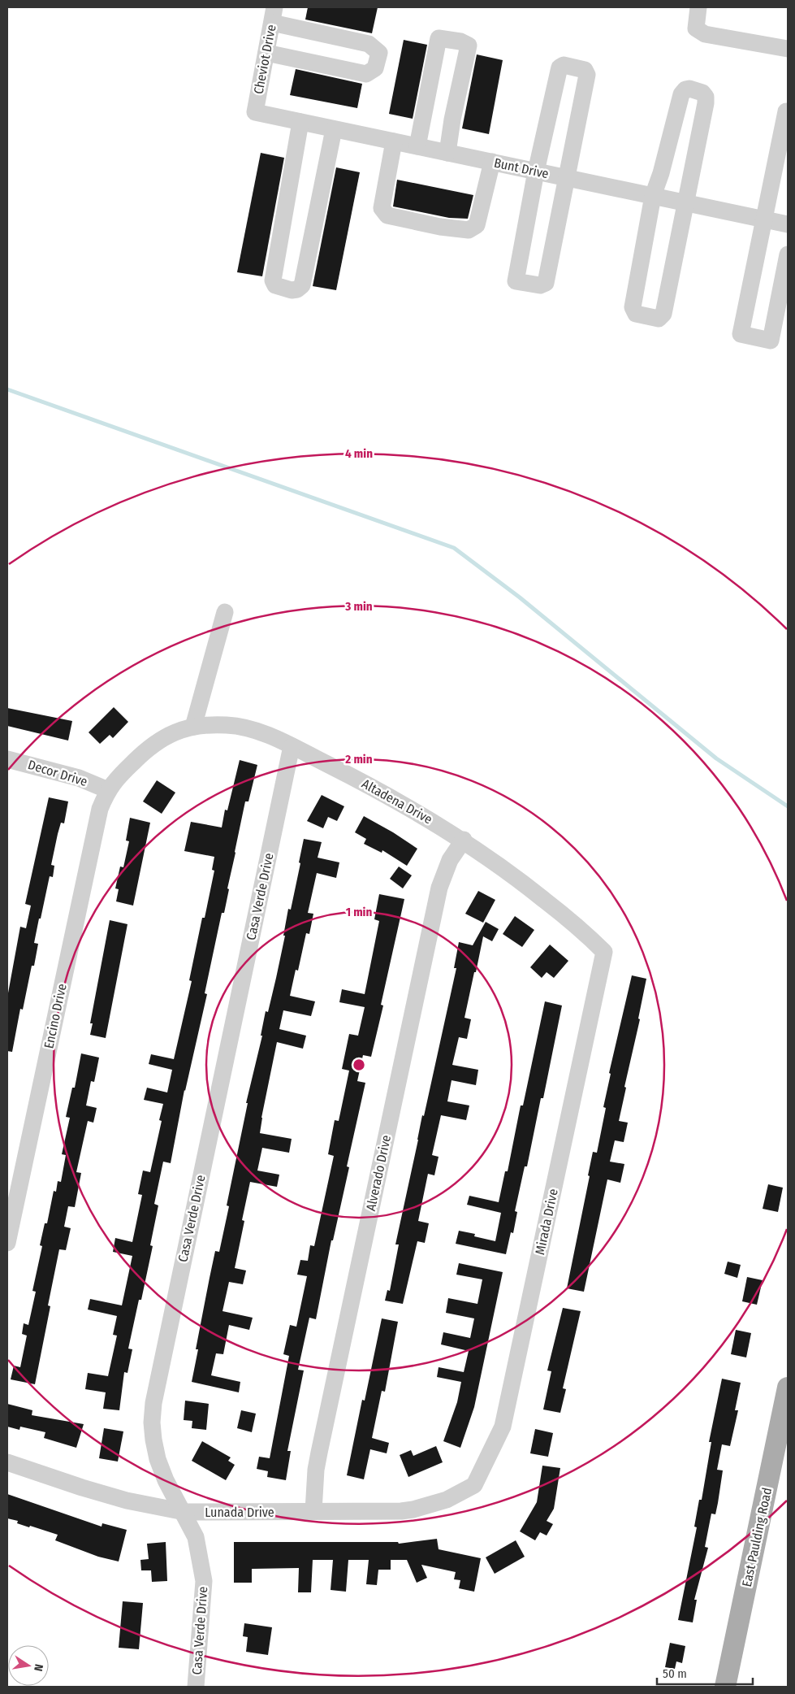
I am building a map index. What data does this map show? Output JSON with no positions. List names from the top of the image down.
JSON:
{
  "streets": {
    "main road": ["East Paulding Road"],
    "street": [
      "Cheviot Drive",
      "Bunt Drive",
      "Decor Drive",
      "Altadena Drive",
      "Casa Verde Drive",
      "Encino Drive",
      "Alverado Drive",
      "Mirada Drive",
      "Lunada Drive"
    ]
  },
  "crossings": [
    ["Cheviot Drive", "Bunt Drive"],
    ["Decor Drive", "Altadena Drive"],
    ["Decor Drive", "Encino Drive"],
    ["Altadena Drive", "Casa Verde Drive"],
    ["Altadena Drive", "Encino Drive"],
    ["Altadena Drive", "Alverado Drive"],
    ["Altadena Drive", "Mirada Drive"],
    ["Casa Verde Drive", "Lunada Drive"],
    ["Alverado Drive", "Lunada Drive"],
    ["Mirada Drive", "Lunada Drive"]
  ],
  "scale_bar": "50 m",
  "north": "right",
  "rings": [
    "4 min",
    "3 min",
    "2 min",
    "1 min"
  ]
}
